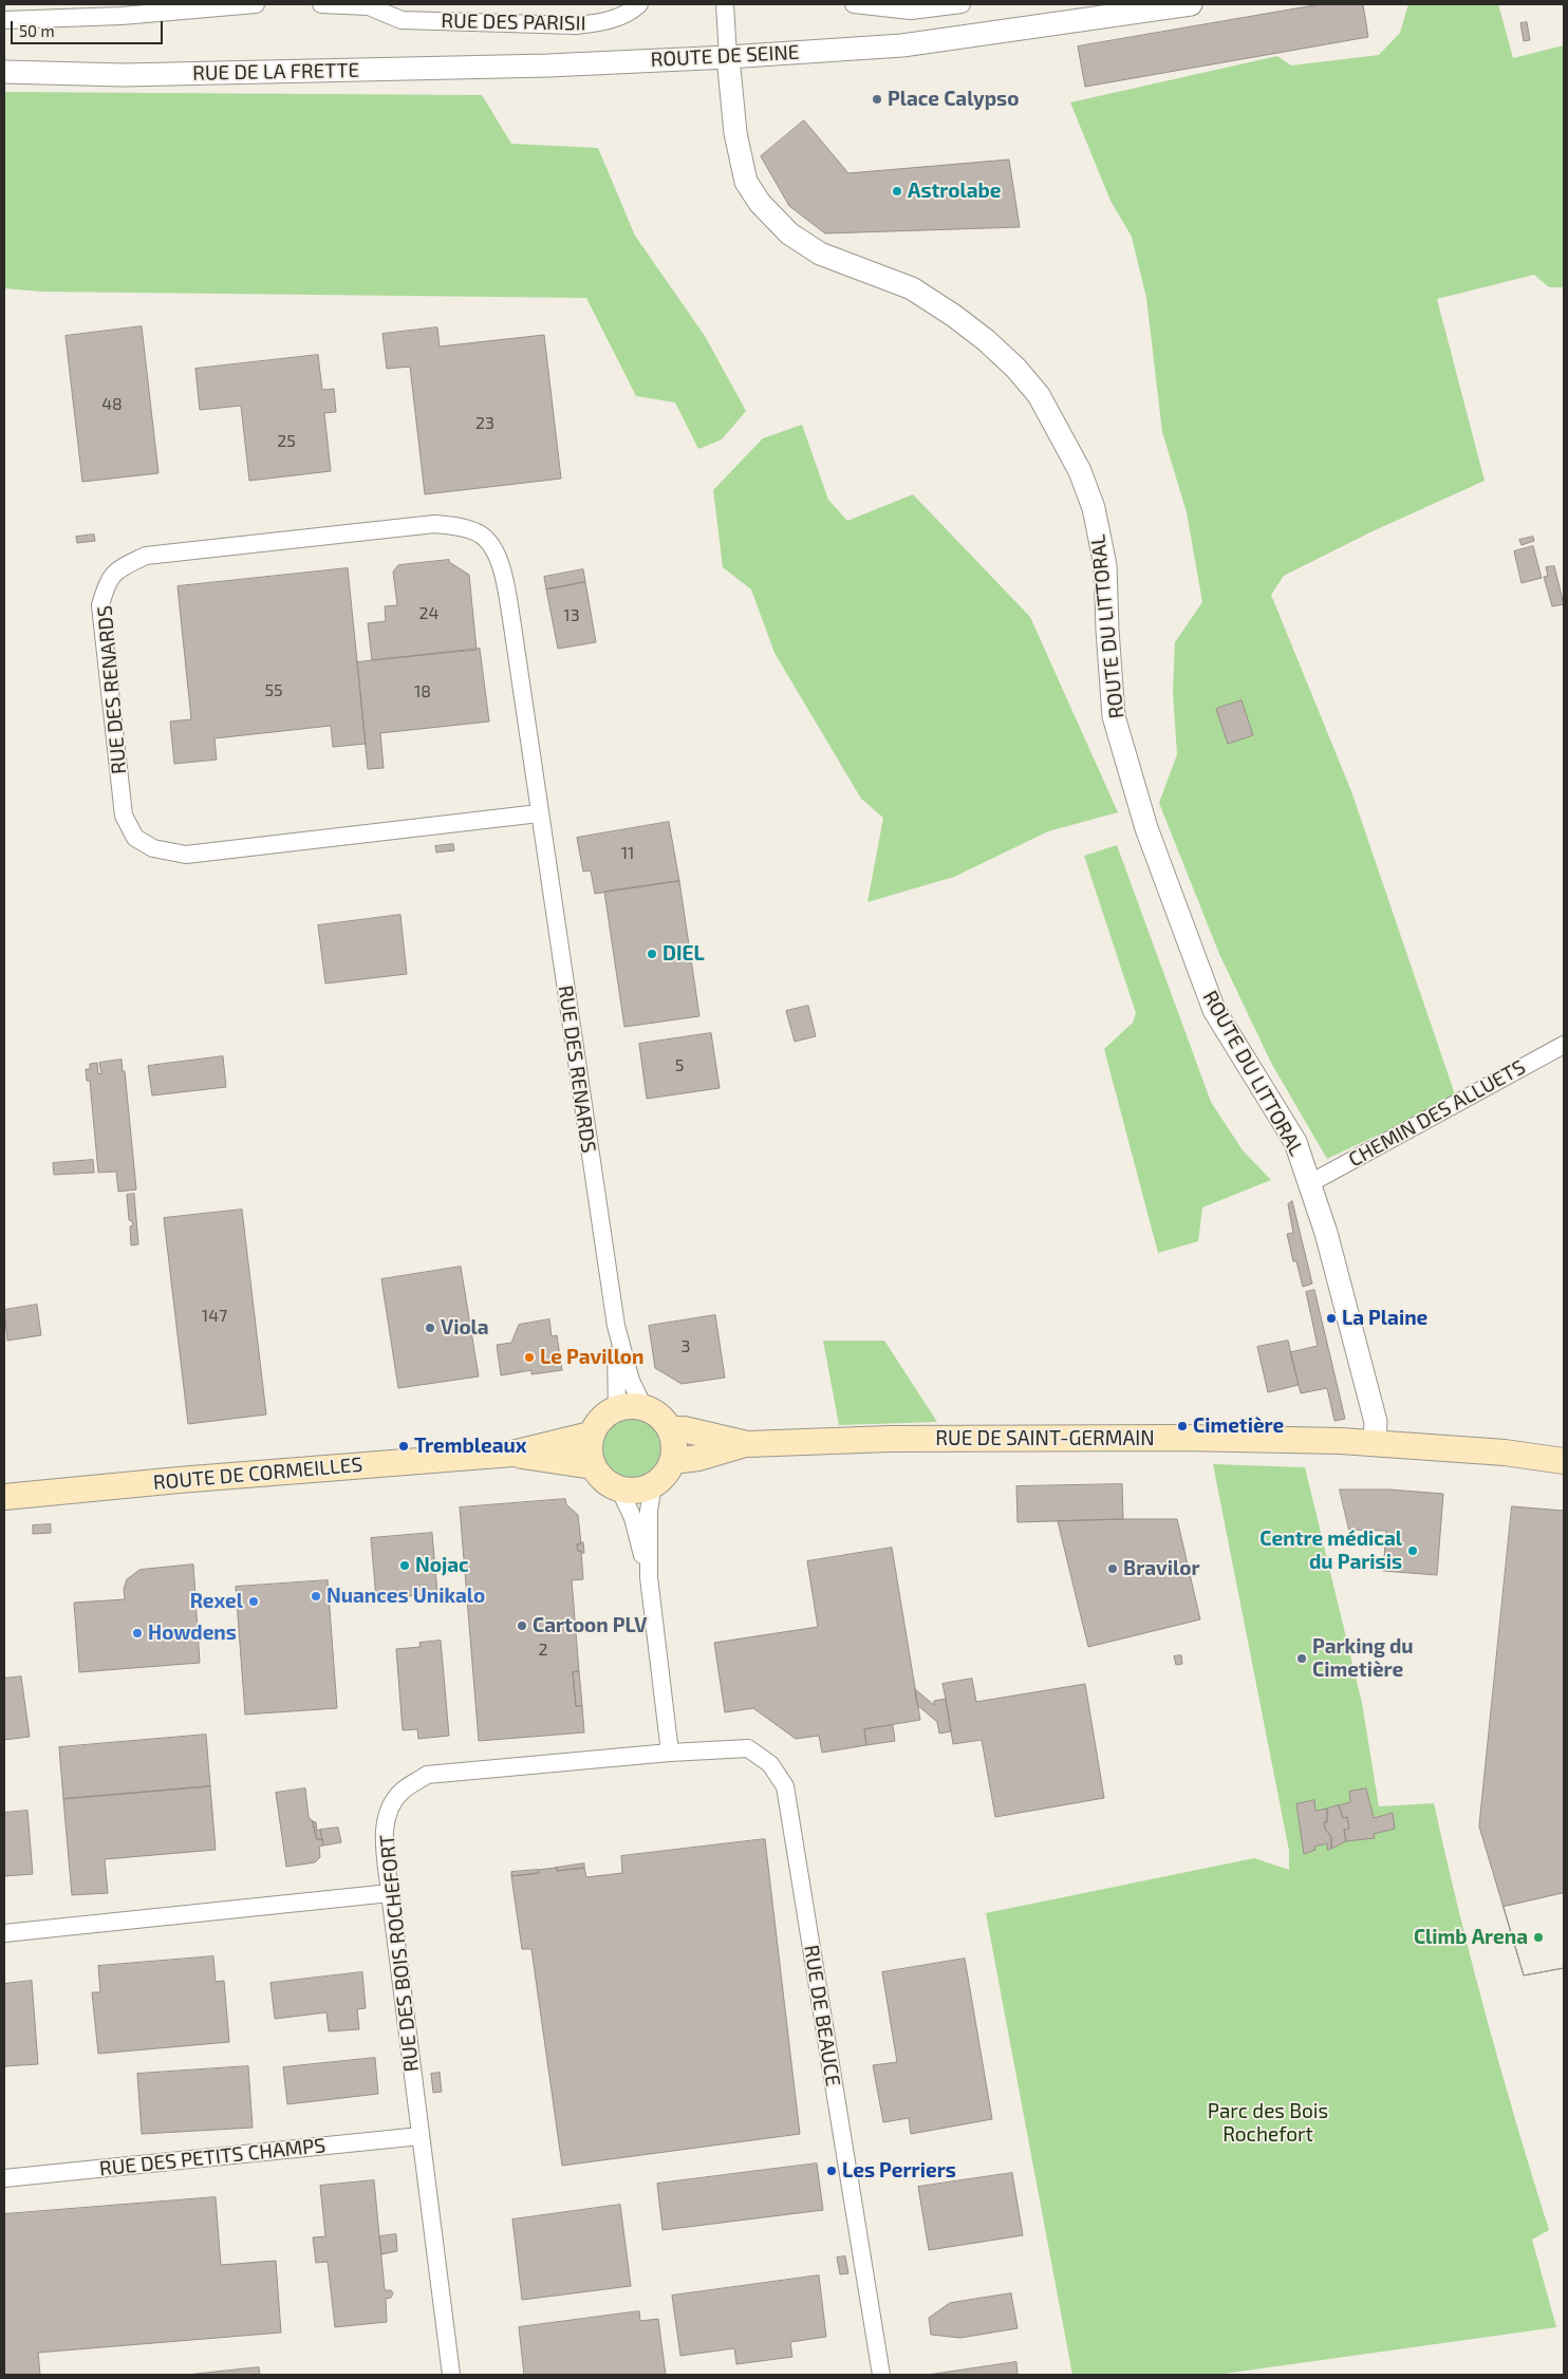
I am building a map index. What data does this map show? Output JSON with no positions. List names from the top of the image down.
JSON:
{
  "streets": {
    "main road": ["RUE DE SAINT-GERMAIN", "ROUTE DE CORMEILLES"],
    "street": [
      "RUE DES PARISII",
      "ROUTE DE SEINE",
      "RUE DE LA FRETTE",
      "ROUTE DU LITTORAL",
      "RUE DES RENARDS",
      "CHEMIN DES ALLUETS",
      "RUE DES BOIS ROCHEFORT",
      "RUE DE BEAUCE",
      "RUE DES PETITS CHAMPS"
    ]
  },
  "crossings": [
    ["ROUTE DE SEINE", "RUE DE LA FRETTE"],
    ["ROUTE DE SEINE", "ROUTE DU LITTORAL"],
    ["ROUTE DU LITTORAL", "CHEMIN DES ALLUETS"],
    ["ROUTE DU LITTORAL", "RUE DE SAINT-GERMAIN"],
    ["RUE DES RENARDS", "RUE DE SAINT-GERMAIN"],
    ["RUE DES RENARDS", "ROUTE DE CORMEILLES"],
    ["RUE DE SAINT-GERMAIN", "ROUTE DE CORMEILLES"],
    ["RUE DES BOIS ROCHEFORT", "RUE DE BEAUCE"],
    ["RUE DES BOIS ROCHEFORT", "RUE DES PETITS CHAMPS"]
  ],
  "parks": ["Parc des Bois Rochefort"],
  "places": [
    "Place Calypso",
    "Astrolabe",
    "DIEL",
    "La Plaine",
    "Viola",
    "Le Pavillon",
    "Cimetière",
    "Trembleaux",
    "Centre médical du Parisis",
    "Nojac",
    "Bravilor",
    "Nuances Unikalo",
    "Rexel",
    "Cartoon PLV",
    "Howdens",
    "Parking du Cimetière",
    "Climb Arena",
    "Les Perriers"
  ],
  "house_numbers": [
    "48",
    "23",
    "25",
    "24",
    "13",
    "55",
    "18",
    "11",
    "5",
    "147",
    "3",
    "2"
  ],
  "scale_bar": "50 m"
}
